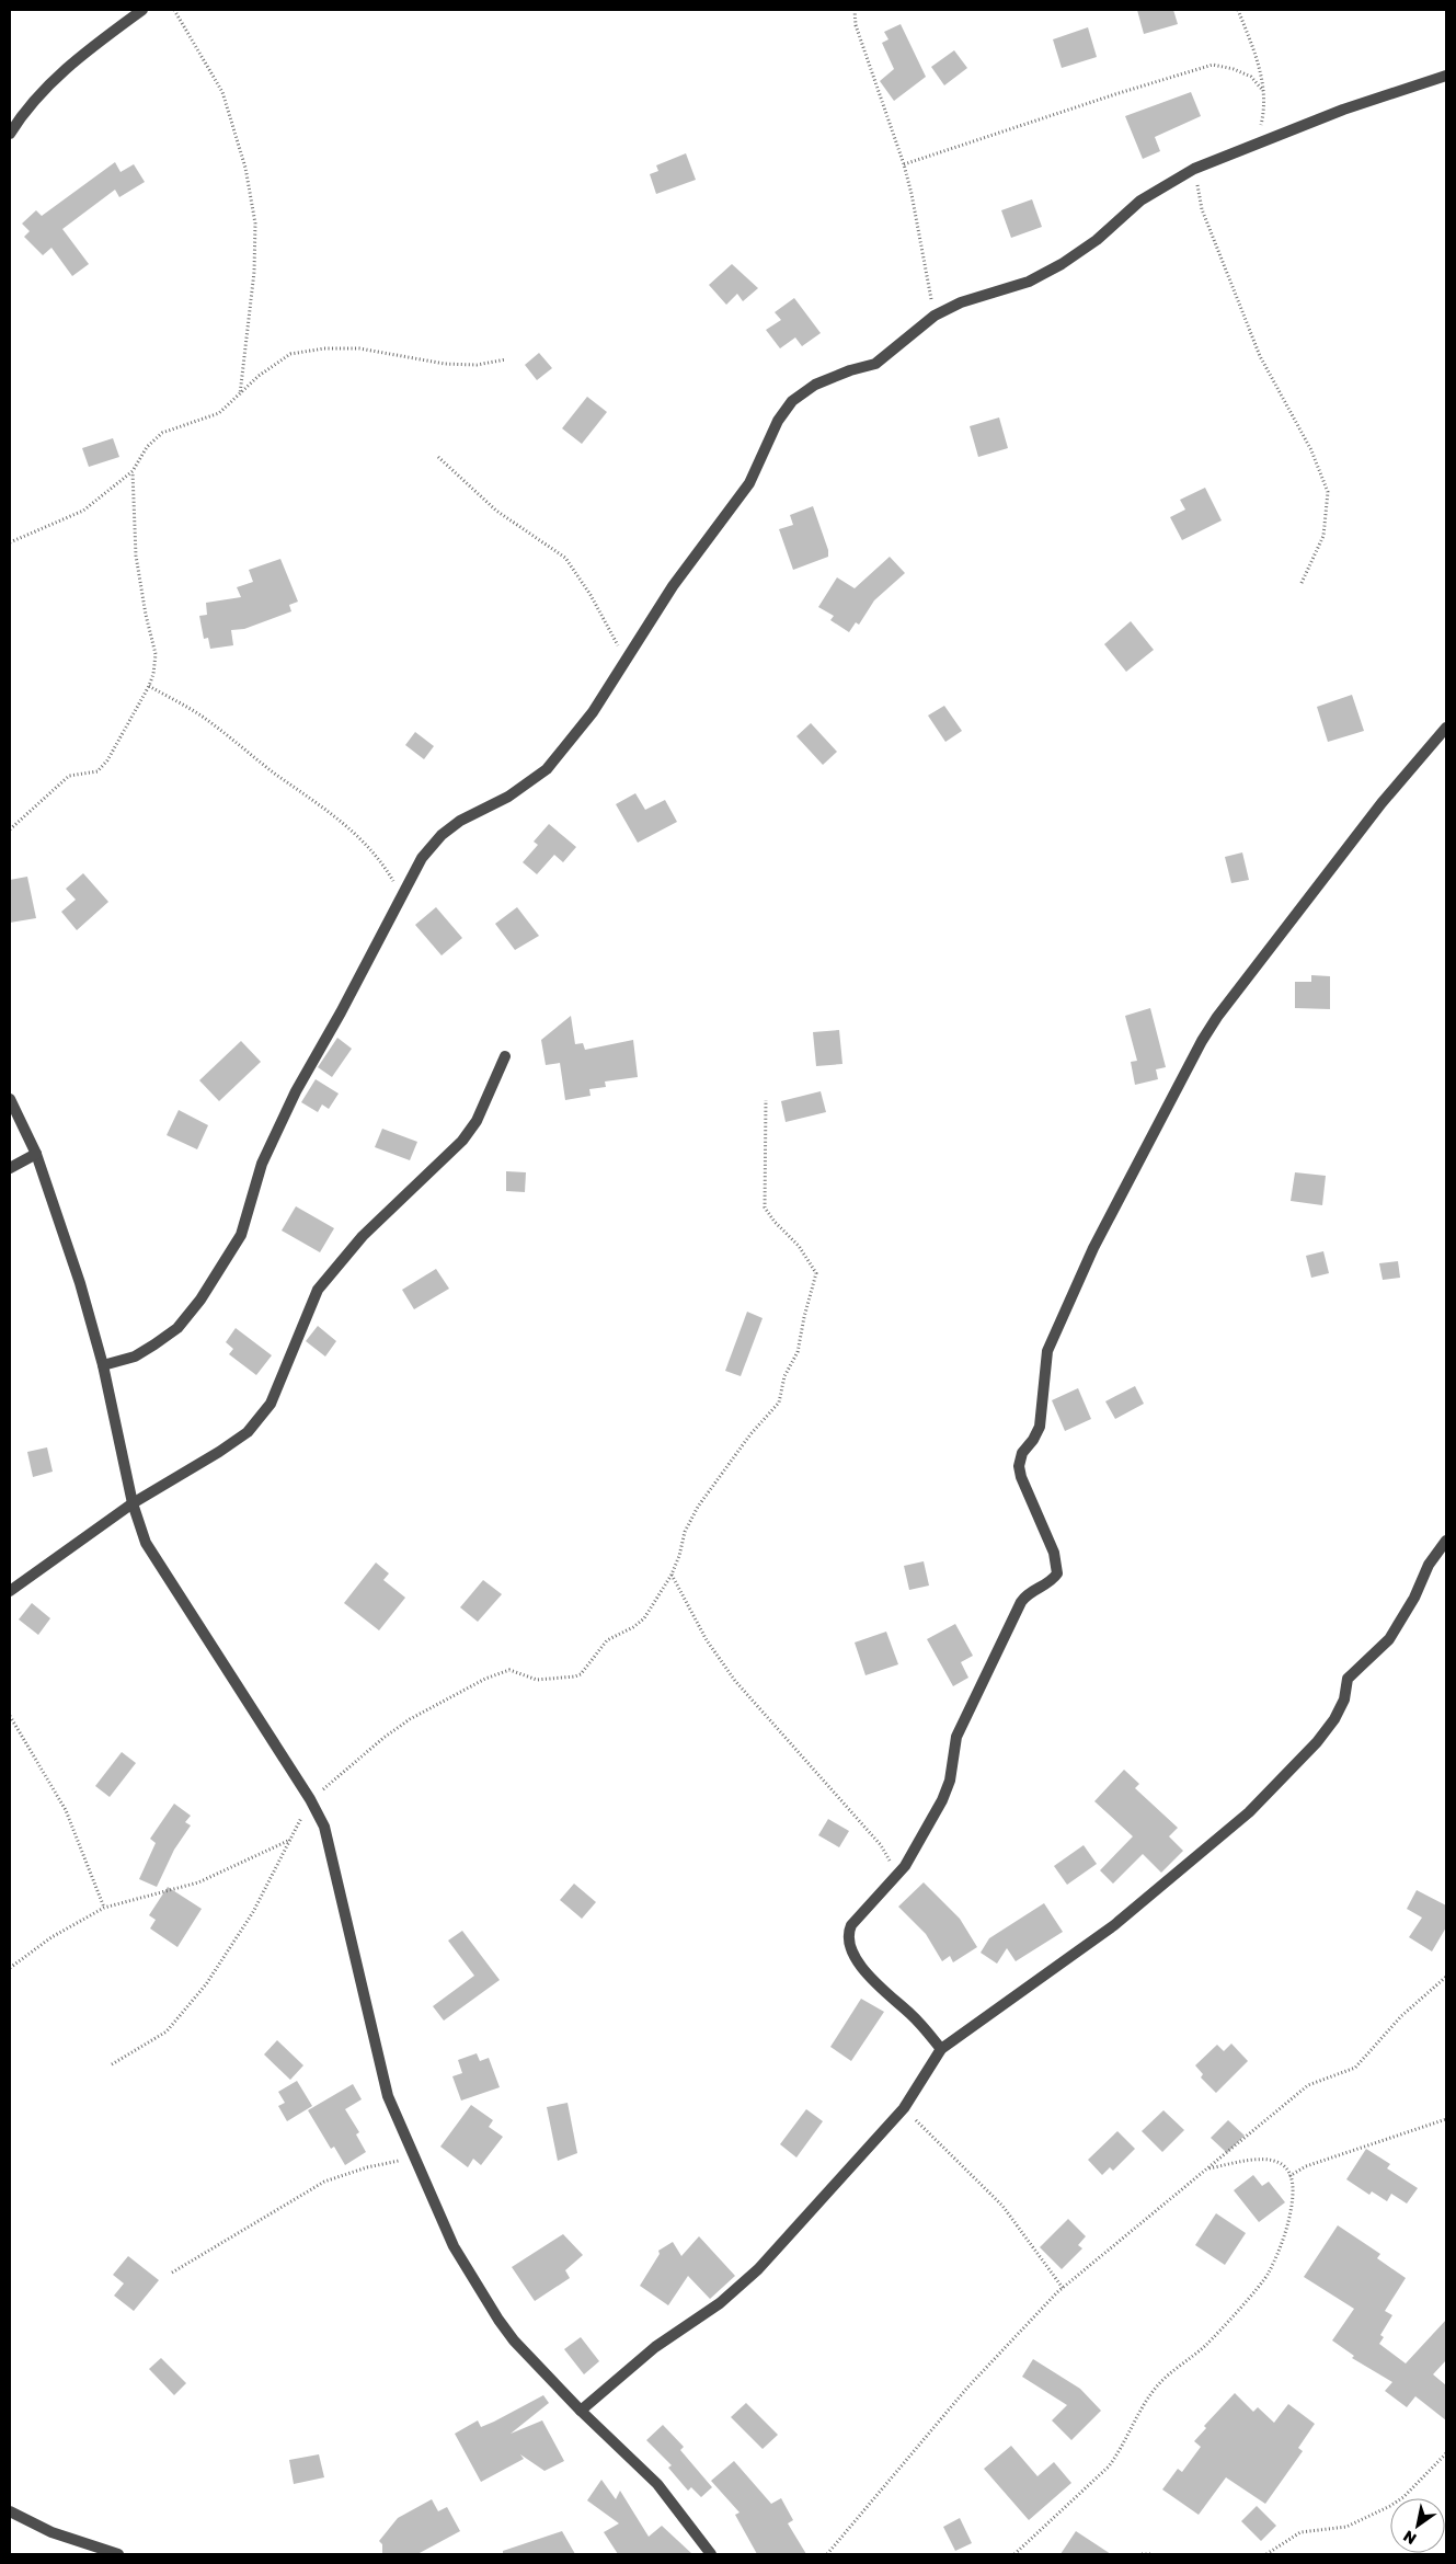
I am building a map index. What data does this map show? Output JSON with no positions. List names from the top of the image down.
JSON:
{
  "north": "bottom left"
}
